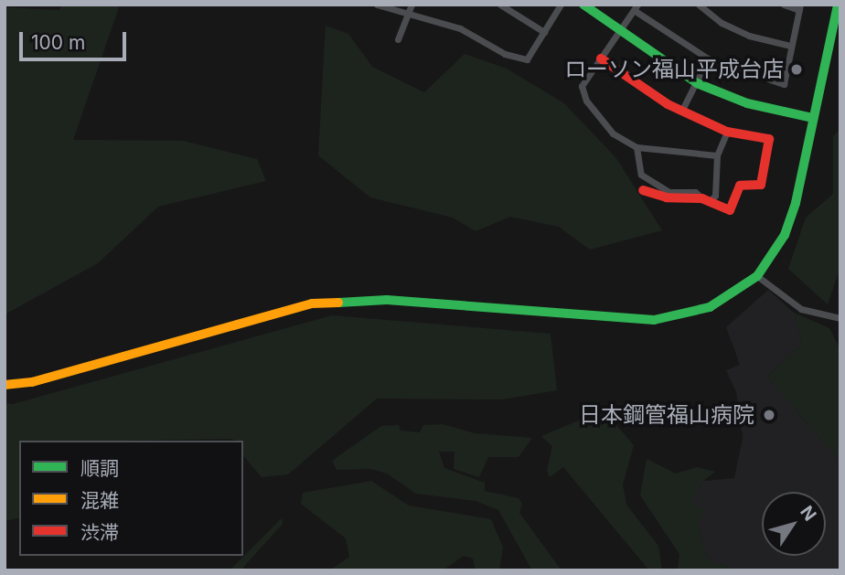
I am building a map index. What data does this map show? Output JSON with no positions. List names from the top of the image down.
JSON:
{
  "places": ["ローソン福山平成台店", "日本鋼管福山病院"],
  "legend": ["順調", "混雑", "渋滞"],
  "scale_bar": "100 m",
  "north": "top right"
}
